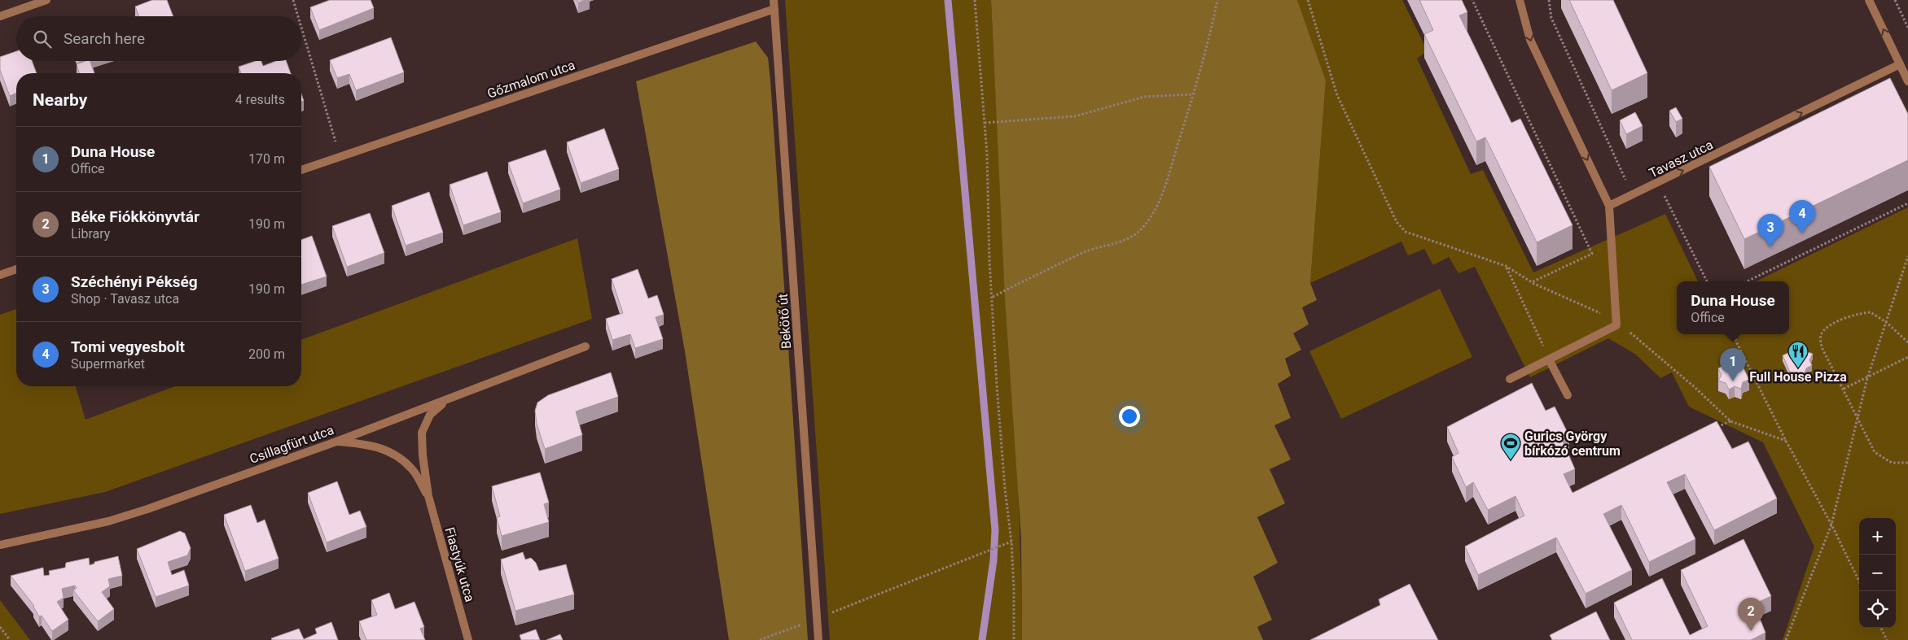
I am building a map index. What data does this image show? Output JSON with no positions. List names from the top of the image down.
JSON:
{
  "streets": {
    "street": [
      "Gőzmalom utca",
      "Tavasz utca",
      "Bekötő út",
      "Csillagfürt utca",
      "Fiastyúk utca"
    ]
  },
  "crossings": [
    ["Gőzmalom utca", "Bekötő út"],
    ["Csillagfürt utca", "Fiastyúk utca"]
  ],
  "one_way": ["Tavasz utca"],
  "places": {
    "restaurant": ["Full House Pizza"],
    "sports": ["Gurics György bírkózó centrum"]
  },
  "page": {
    "search": "Search here",
    "heading": ["Nearby", "4 results"],
    "list": [
      {
        "mark": "1",
        "name": "Duna House",
        "note": "Office",
        "value": "170 m"
      },
      {
        "mark": "2",
        "name": "Béke Fiókkönyvtár",
        "note": "Library",
        "value": "190 m"
      },
      {
        "mark": "3",
        "name": "Széchényi Pékség",
        "note": "Shop · Tavasz utca",
        "value": "190 m"
      },
      {
        "mark": "4",
        "name": "Tomi vegyesbolt",
        "note": "Supermarket",
        "value": "200 m"
      }
    ],
    "pins": [
      "4",
      "3",
      "1",
      "2"
    ],
    "popup": ["Duna House", "Office"],
    "map_buttons": ["+", "−"]
  }
}
